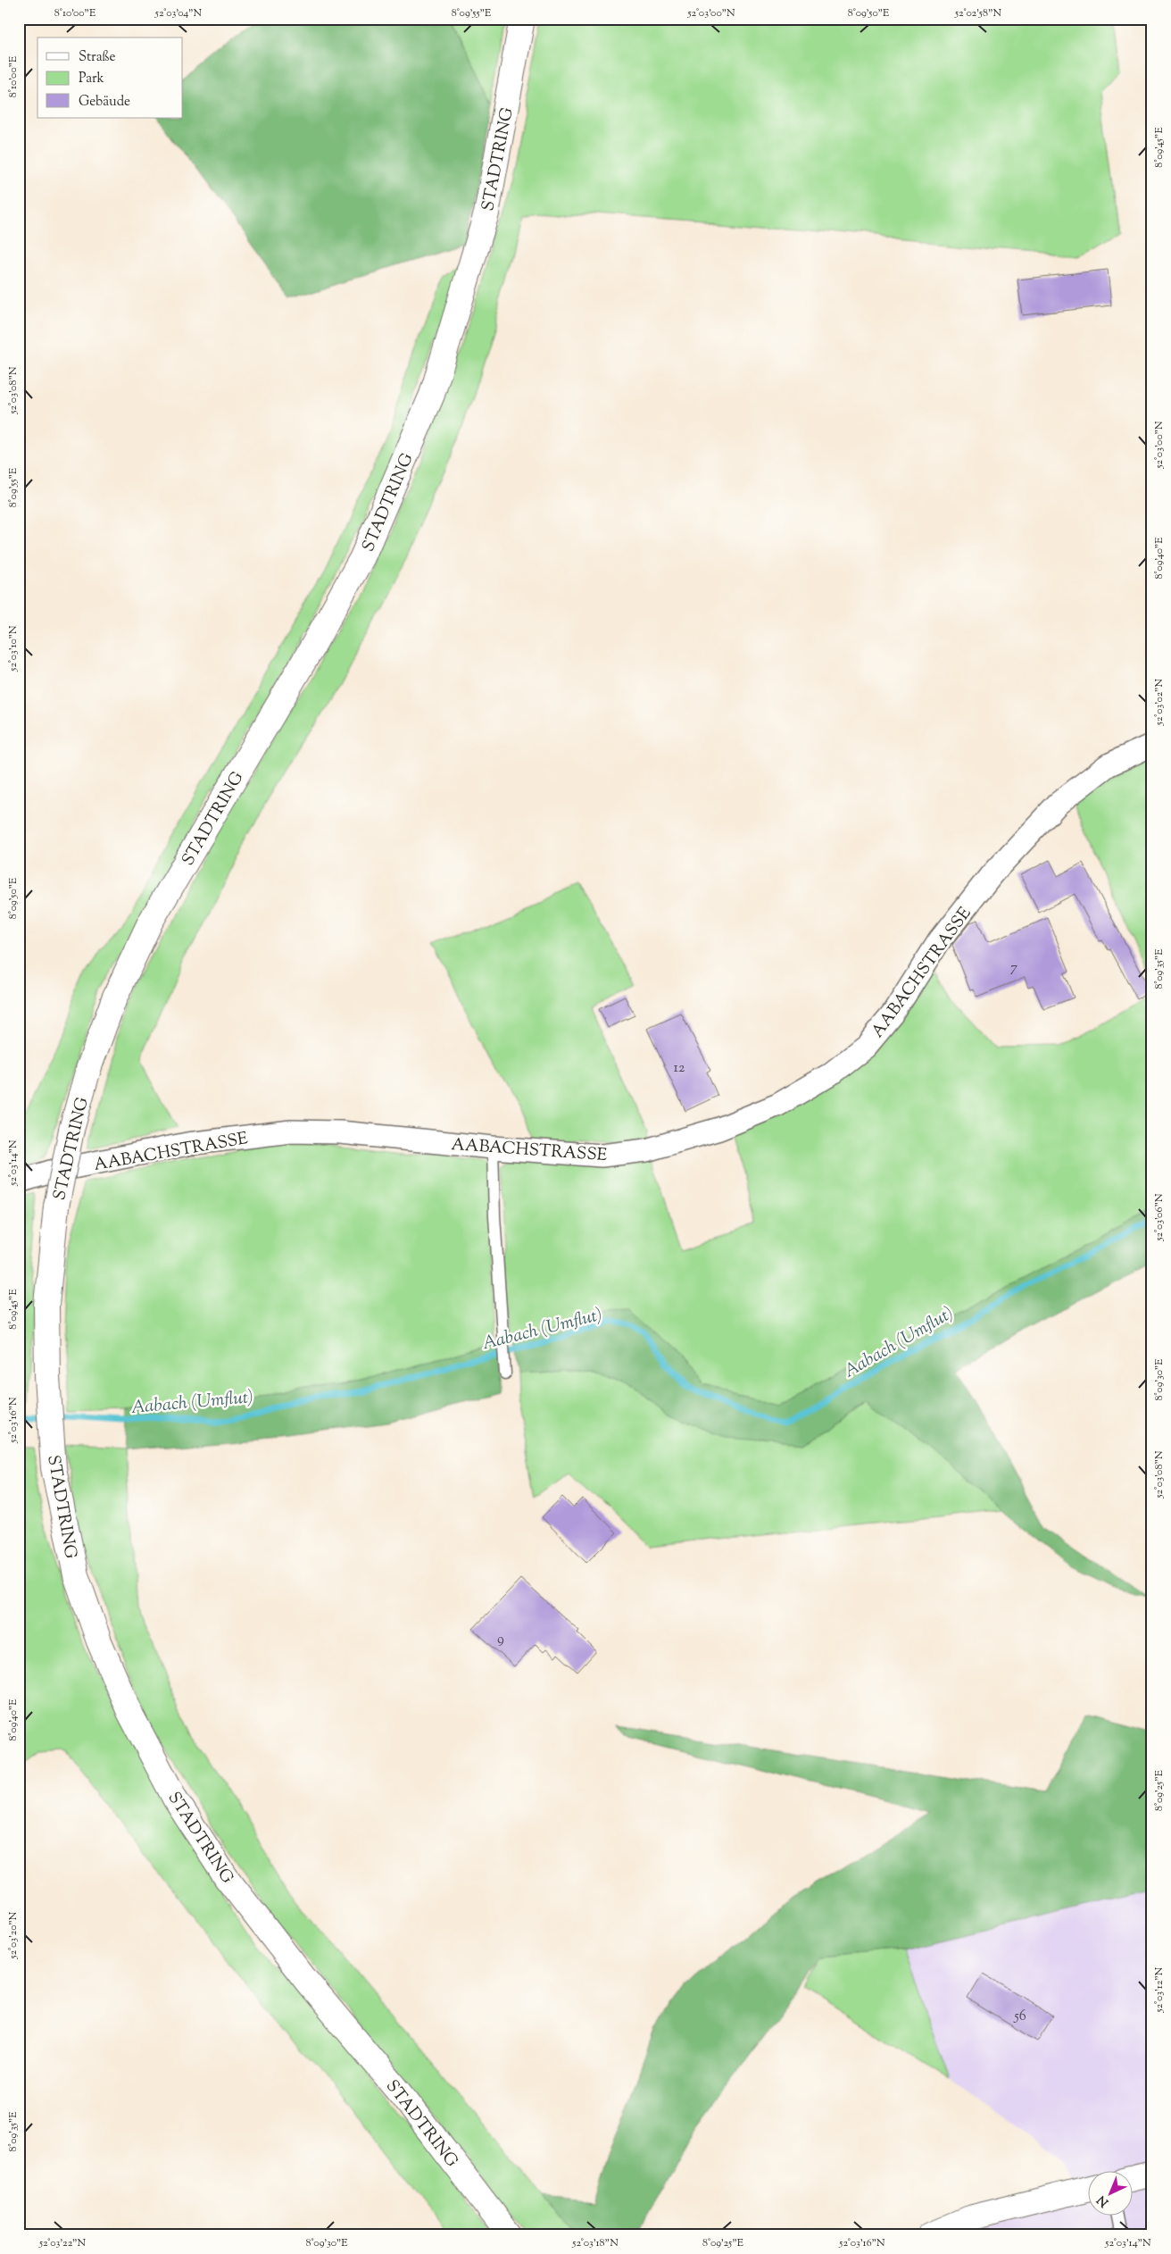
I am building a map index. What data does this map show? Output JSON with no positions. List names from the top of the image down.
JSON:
{
  "streets": {
    "street": ["STADTRING", "AABACHSTRASSE"]
  },
  "water": ["Aabach (Umflut)"],
  "house_numbers": [
    "7",
    "12",
    "9",
    "56"
  ],
  "legend": ["Straße", "Park", "Gebäude"],
  "north": "bottom left",
  "coordinates": [
    "8°10'00\"E",
    "52°03'04\"N",
    "8°09'55\"E",
    "52°03'00\"N",
    "8°09'50\"E",
    "52°02'58\"N",
    "8°09'45\"E",
    "52°03'08\"N",
    "8°09'40\"E",
    "52°03'10\"N",
    "52°03'02\"N",
    "8°09'35\"E",
    "52°03'14\"N",
    "52°03'06\"N",
    "8°09'30\"E",
    "52°03'16\"N",
    "8°09'25\"E",
    "52°03'20\"N",
    "52°03'12\"N",
    "52°03'22\"N",
    "52°03'18\"N"
  ]
}
